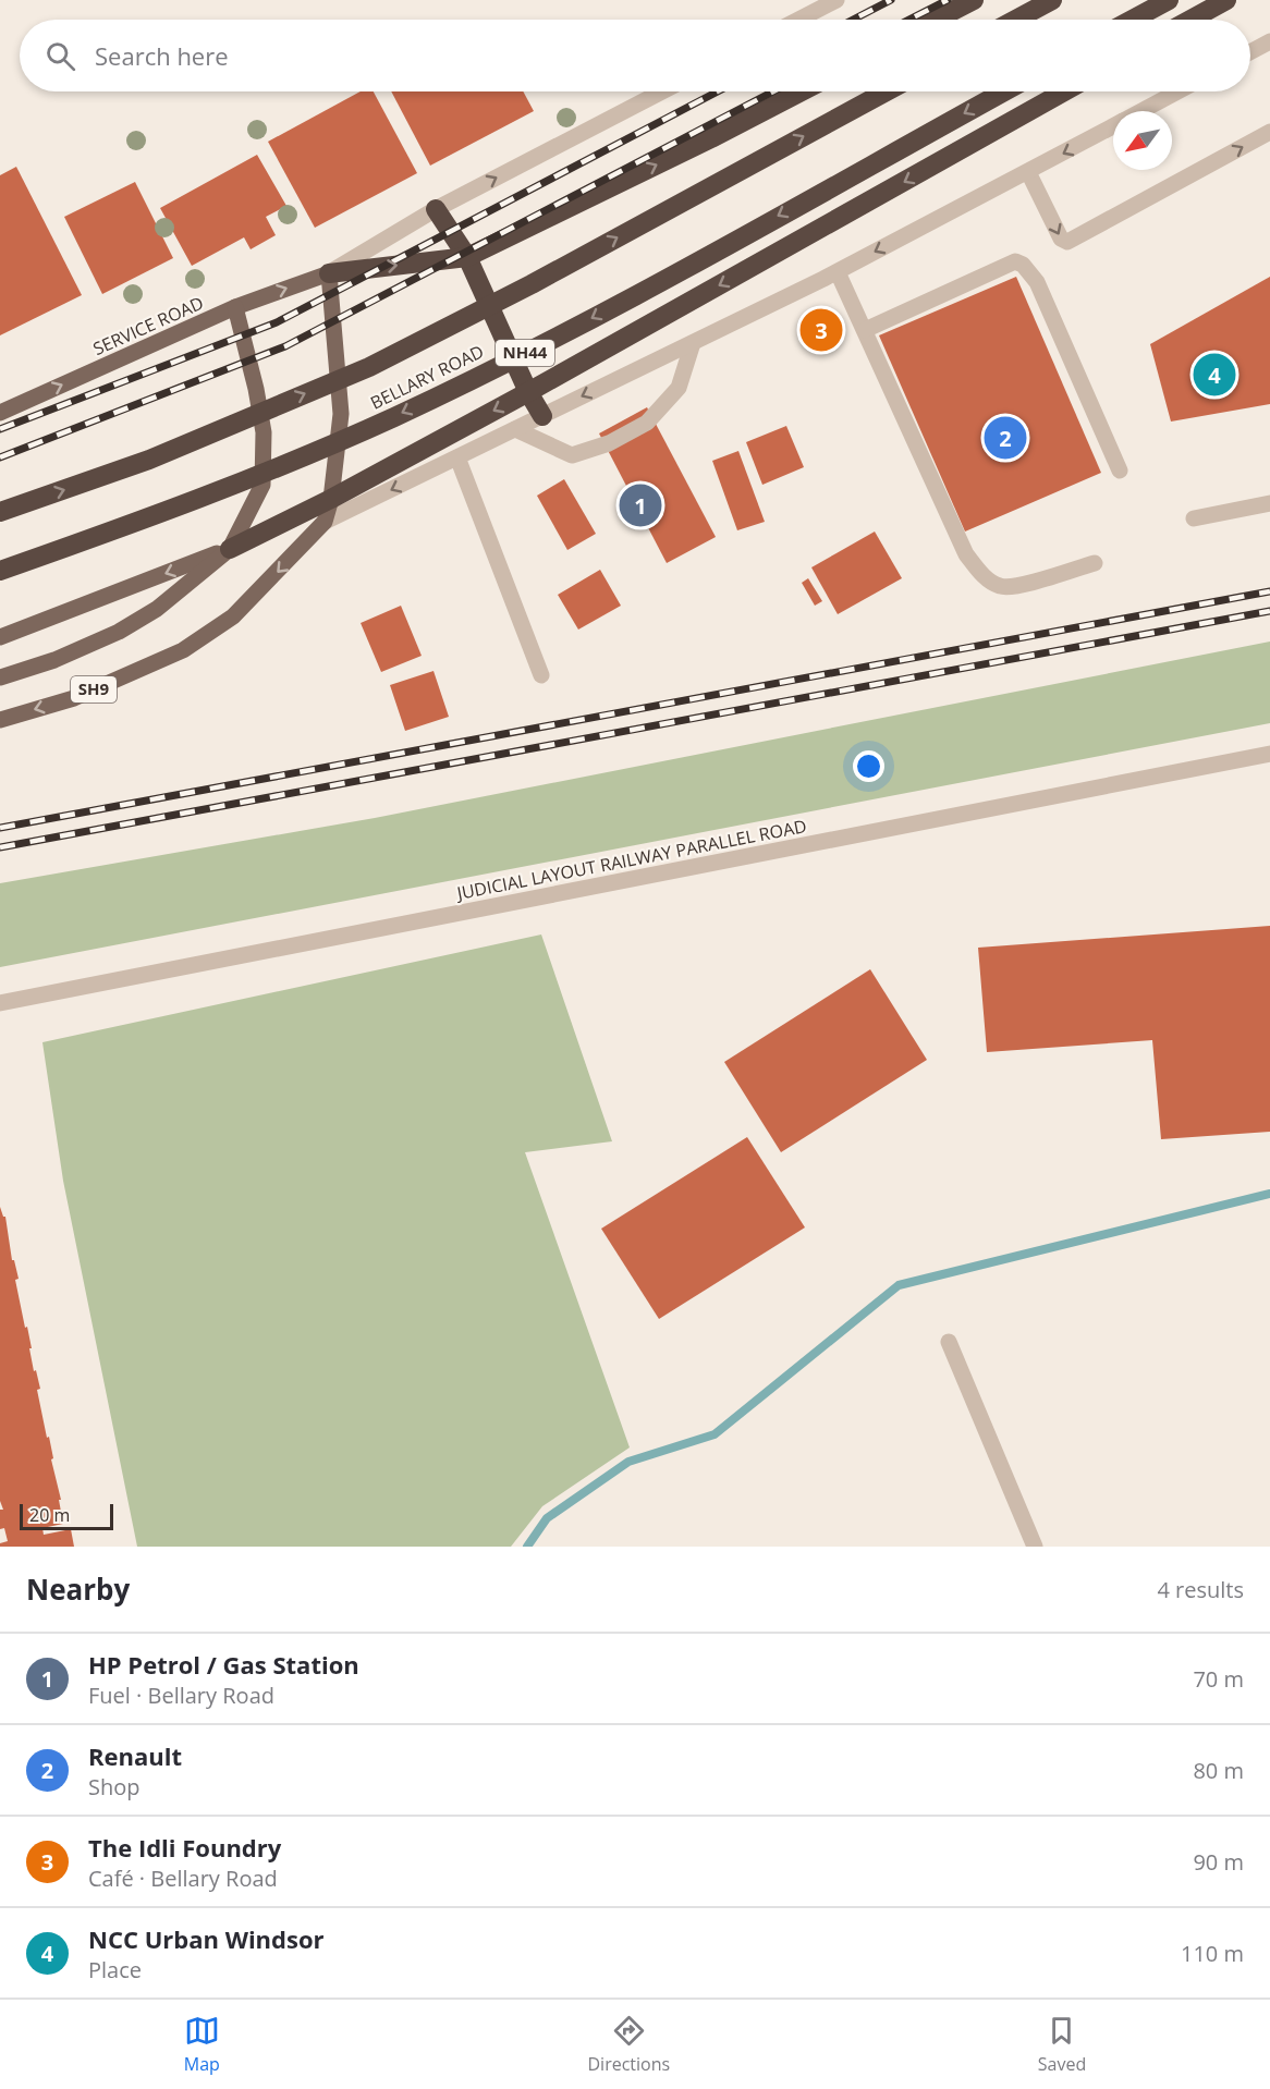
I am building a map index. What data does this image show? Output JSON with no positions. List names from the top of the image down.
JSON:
{
  "streets": {
    "highway": ["NH44", "BELLARY ROAD"],
    "main road": ["SERVICE ROAD", "SH9"],
    "street": ["JUDICIAL LAYOUT RAILWAY PARALLEL ROAD"]
  },
  "crossings": [
    ["SERVICE ROAD", "SH9"]
  ],
  "one_way": ["SERVICE ROAD"],
  "scale_bar": "20 m",
  "north": "bottom left",
  "page": {
    "search": "Search here",
    "pins": [
      "3",
      "4",
      "2",
      "1"
    ],
    "scale": "20 m",
    "heading": ["Nearby", "4 results"],
    "list": [
      {
        "mark": "1",
        "name": "HP Petrol / Gas Station",
        "note": "Fuel · Bellary Road",
        "value": "70 m"
      },
      {
        "mark": "2",
        "name": "Renault",
        "note": "Shop",
        "value": "80 m"
      },
      {
        "mark": "3",
        "name": "The Idli Foundry",
        "note": "Café · Bellary Road",
        "value": "90 m"
      },
      {
        "mark": "4",
        "name": "NCC Urban Windsor",
        "note": "Place",
        "value": "110 m"
      }
    ],
    "nav": ["Map", "Directions", "Saved"]
  }
}
